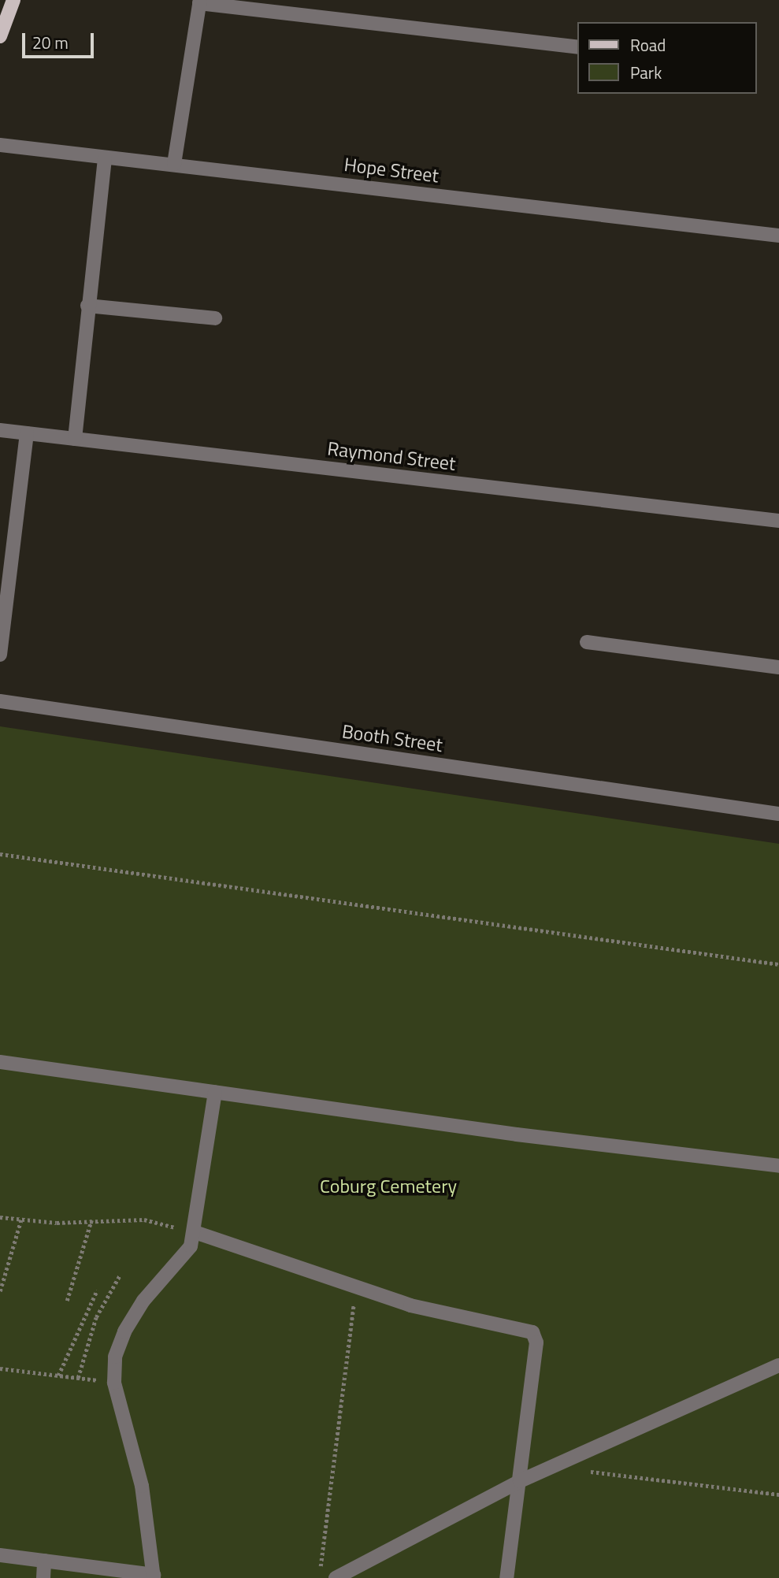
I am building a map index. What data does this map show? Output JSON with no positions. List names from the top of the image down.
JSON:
{
  "streets": {
    "street": ["Hope Street", "Raymond Street", "Booth Street"]
  },
  "parks": ["Coburg Cemetery"],
  "legend": ["Road", "Park"],
  "scale_bar": "20 m"
}
